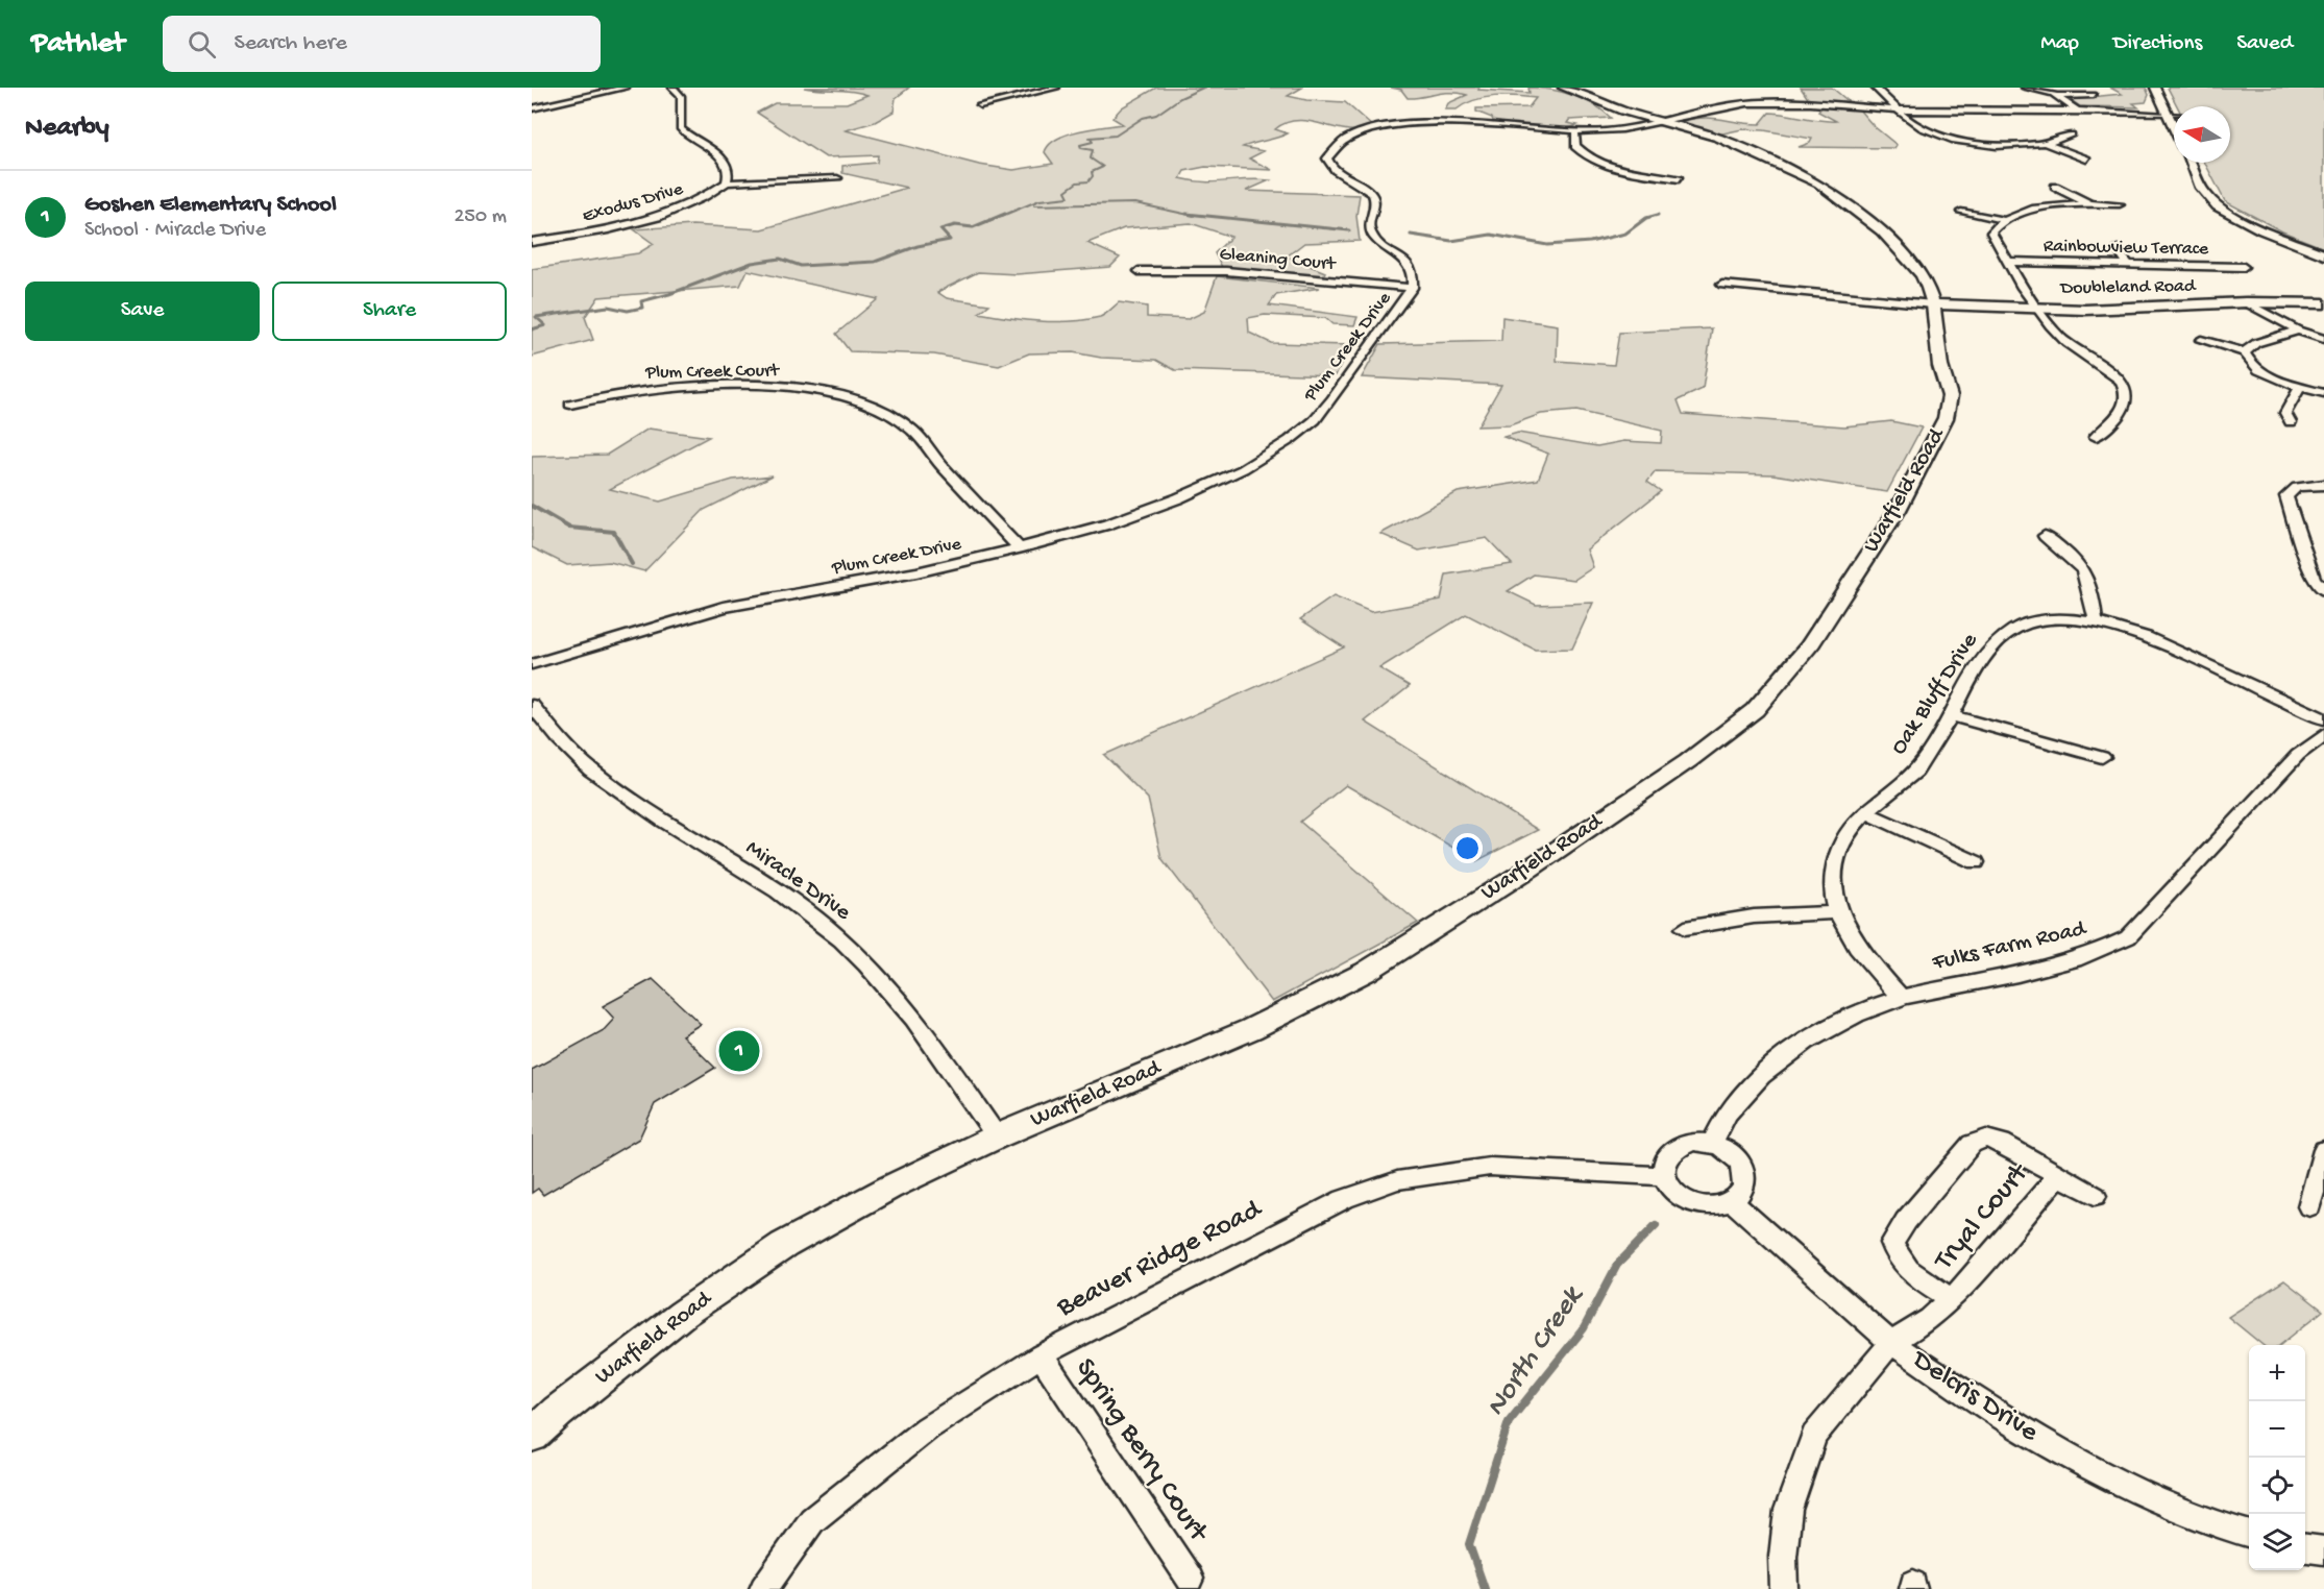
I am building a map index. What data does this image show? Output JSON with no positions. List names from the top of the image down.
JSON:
{
  "streets": {
    "street": [
      "Exodus Drive",
      "Rainbowview Terrace",
      "Gleaning Court",
      "Doubleland Road",
      "Plum Creek Drive",
      "Plum Creek Court",
      "Warfield Road",
      "Oak Bluff Drive",
      "Miracle Drive",
      "Fulks Farm Road",
      "Tryal Court",
      "Beaver Ridge Road",
      "Delcris Drive",
      "Spring Berry Court"
    ]
  },
  "crossings": [
    ["Gleaning Court", "Plum Creek Drive"],
    ["Doubleland Road", "Warfield Road"],
    ["Plum Creek Drive", "Plum Creek Court"],
    ["Plum Creek Drive", "Warfield Road"],
    ["Warfield Road", "Miracle Drive"],
    ["Oak Bluff Drive", "Fulks Farm Road"],
    ["Fulks Farm Road", "Beaver Ridge Road"],
    ["Fulks Farm Road", "Delcris Drive"],
    ["Tryal Court", "Delcris Drive"],
    ["Beaver Ridge Road", "Delcris Drive"],
    ["Beaver Ridge Road", "Spring Berry Court"]
  ],
  "water": ["North Creek"],
  "north": "left",
  "page": {
    "header": "Pathlet",
    "search": "Search here",
    "nav": ["Map", "Directions", "Saved"],
    "heading": "Nearby",
    "list": [
      {
        "mark": "1",
        "name": "Goshen Elementary School",
        "note": "School · Miracle Drive",
        "value": "250 m"
      }
    ],
    "buttons": ["Save", "Share"],
    "pins": "1",
    "map_buttons": ["+", "−"]
  }
}
